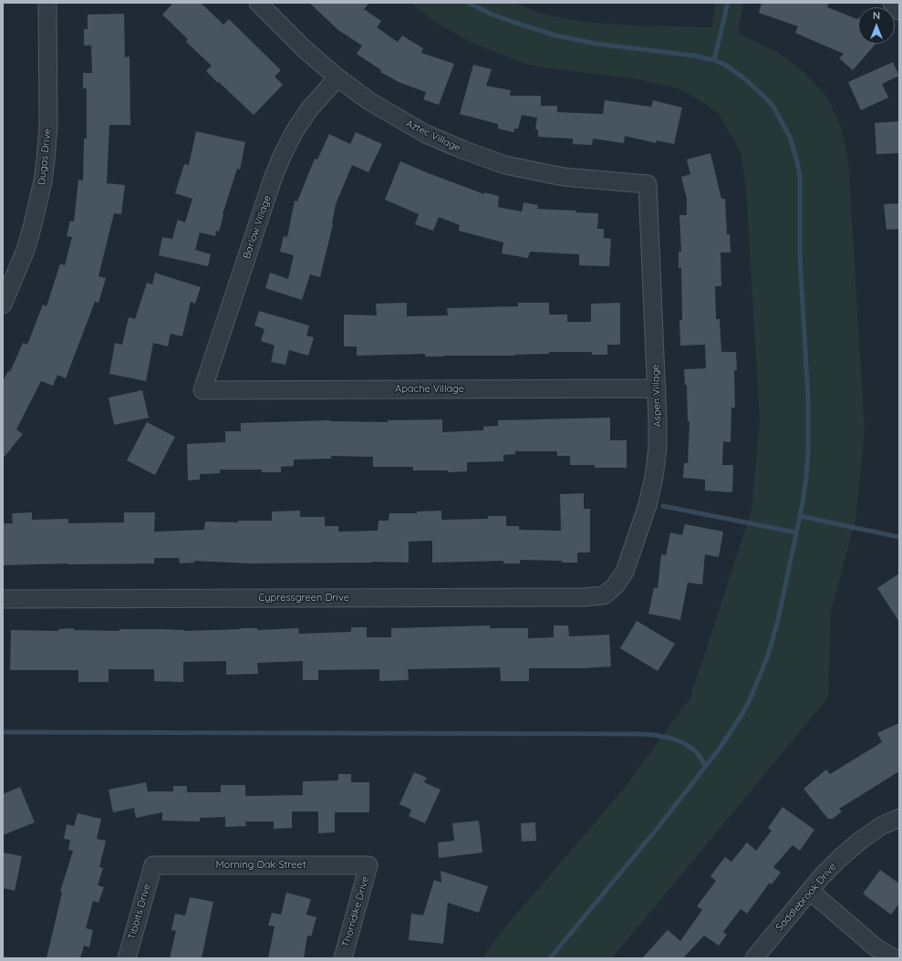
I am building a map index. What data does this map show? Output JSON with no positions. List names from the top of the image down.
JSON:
{
  "streets": {
    "street": [
      "Aztec Village",
      "Dugas Drive",
      "Barlow Village",
      "Apache Village",
      "Aspen Village",
      "Cypressgreen Drive",
      "Morning Oak Street",
      "Saddlebrook Drive",
      "Tibbits Drive",
      "Thorndike Drive"
    ]
  },
  "crossings": [
    ["Aztec Village", "Barlow Village"],
    ["Aztec Village", "Aspen Village"],
    ["Barlow Village", "Apache Village"],
    ["Apache Village", "Aspen Village"],
    ["Aspen Village", "Cypressgreen Drive"],
    ["Morning Oak Street", "Tibbits Drive"],
    ["Morning Oak Street", "Thorndike Drive"]
  ],
  "north": "top"
}
